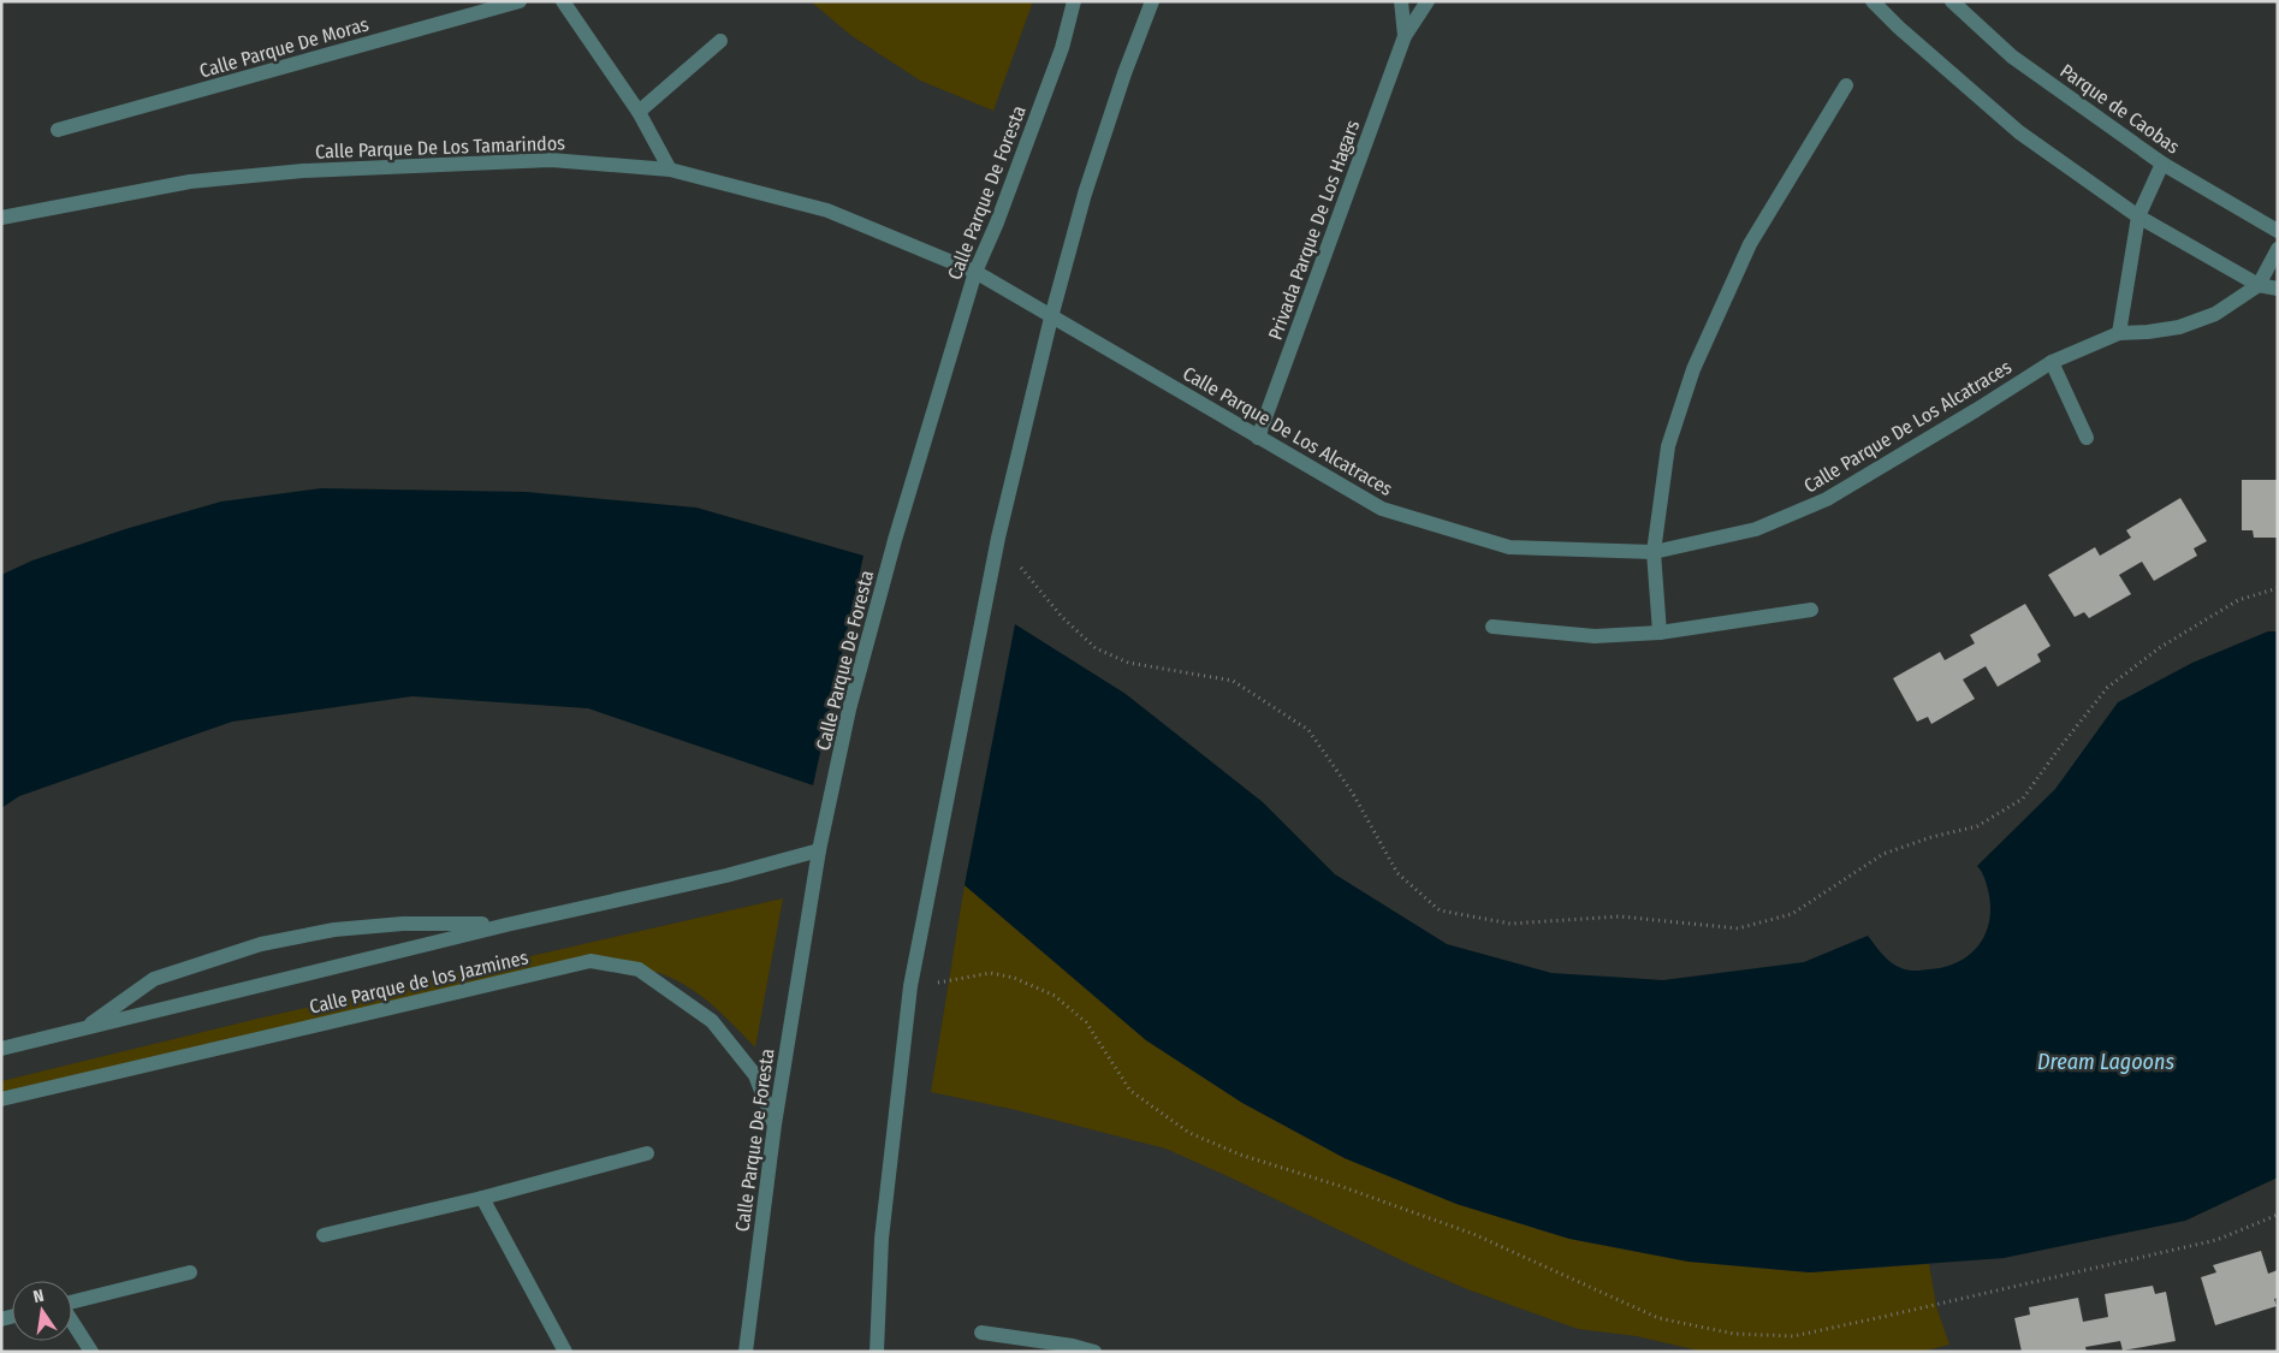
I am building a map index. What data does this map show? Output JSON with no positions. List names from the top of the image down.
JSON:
{
  "streets": {
    "street": [
      "Calle Parque De Moras",
      "Parque de Caobas",
      "Calle Parque De Los Tamarindos",
      "Calle Parque De Foresta",
      "Privada Parque De Los Hagars",
      "Calle Parque De Los Alcatraces",
      "Calle Parque de los Jazmines"
    ]
  },
  "crossings": [
    ["Calle Parque De Los Tamarindos", "Calle Parque De Foresta"],
    ["Calle Parque De Los Tamarindos", "Calle Parque De Los Alcatraces"],
    ["Calle Parque De Foresta", "Calle Parque De Los Alcatraces"],
    ["Calle Parque De Foresta", "Calle Parque de los Jazmines"],
    ["Privada Parque De Los Hagars", "Calle Parque De Los Alcatraces"]
  ],
  "water": ["Dream Lagoons"],
  "north": "top"
}
